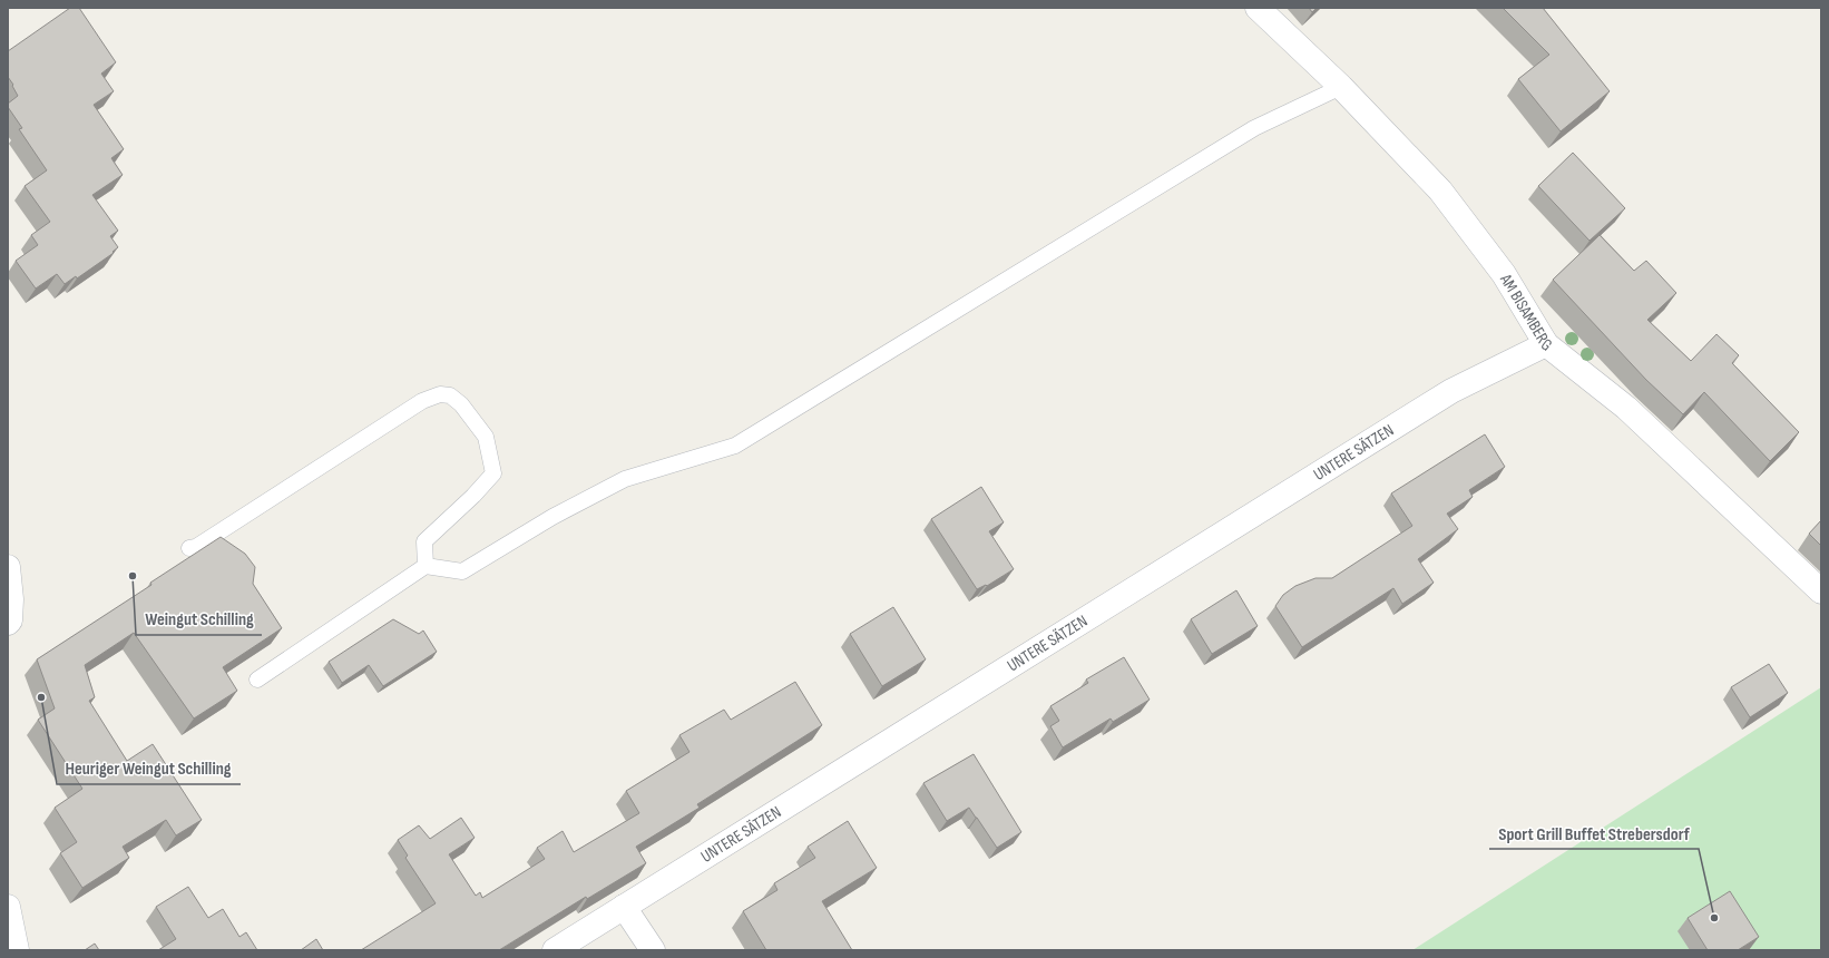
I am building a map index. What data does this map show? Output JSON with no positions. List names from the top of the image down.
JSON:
{
  "streets": {
    "street": ["AM BISAMBERG", "UNTERE SÄTZEN"]
  },
  "crossings": [
    ["AM BISAMBERG", "UNTERE SÄTZEN"]
  ],
  "places": ["Weingut Schilling", "Heuriger Weingut Schilling", "Sport Grill Buffet Strebersdorf"]
}
